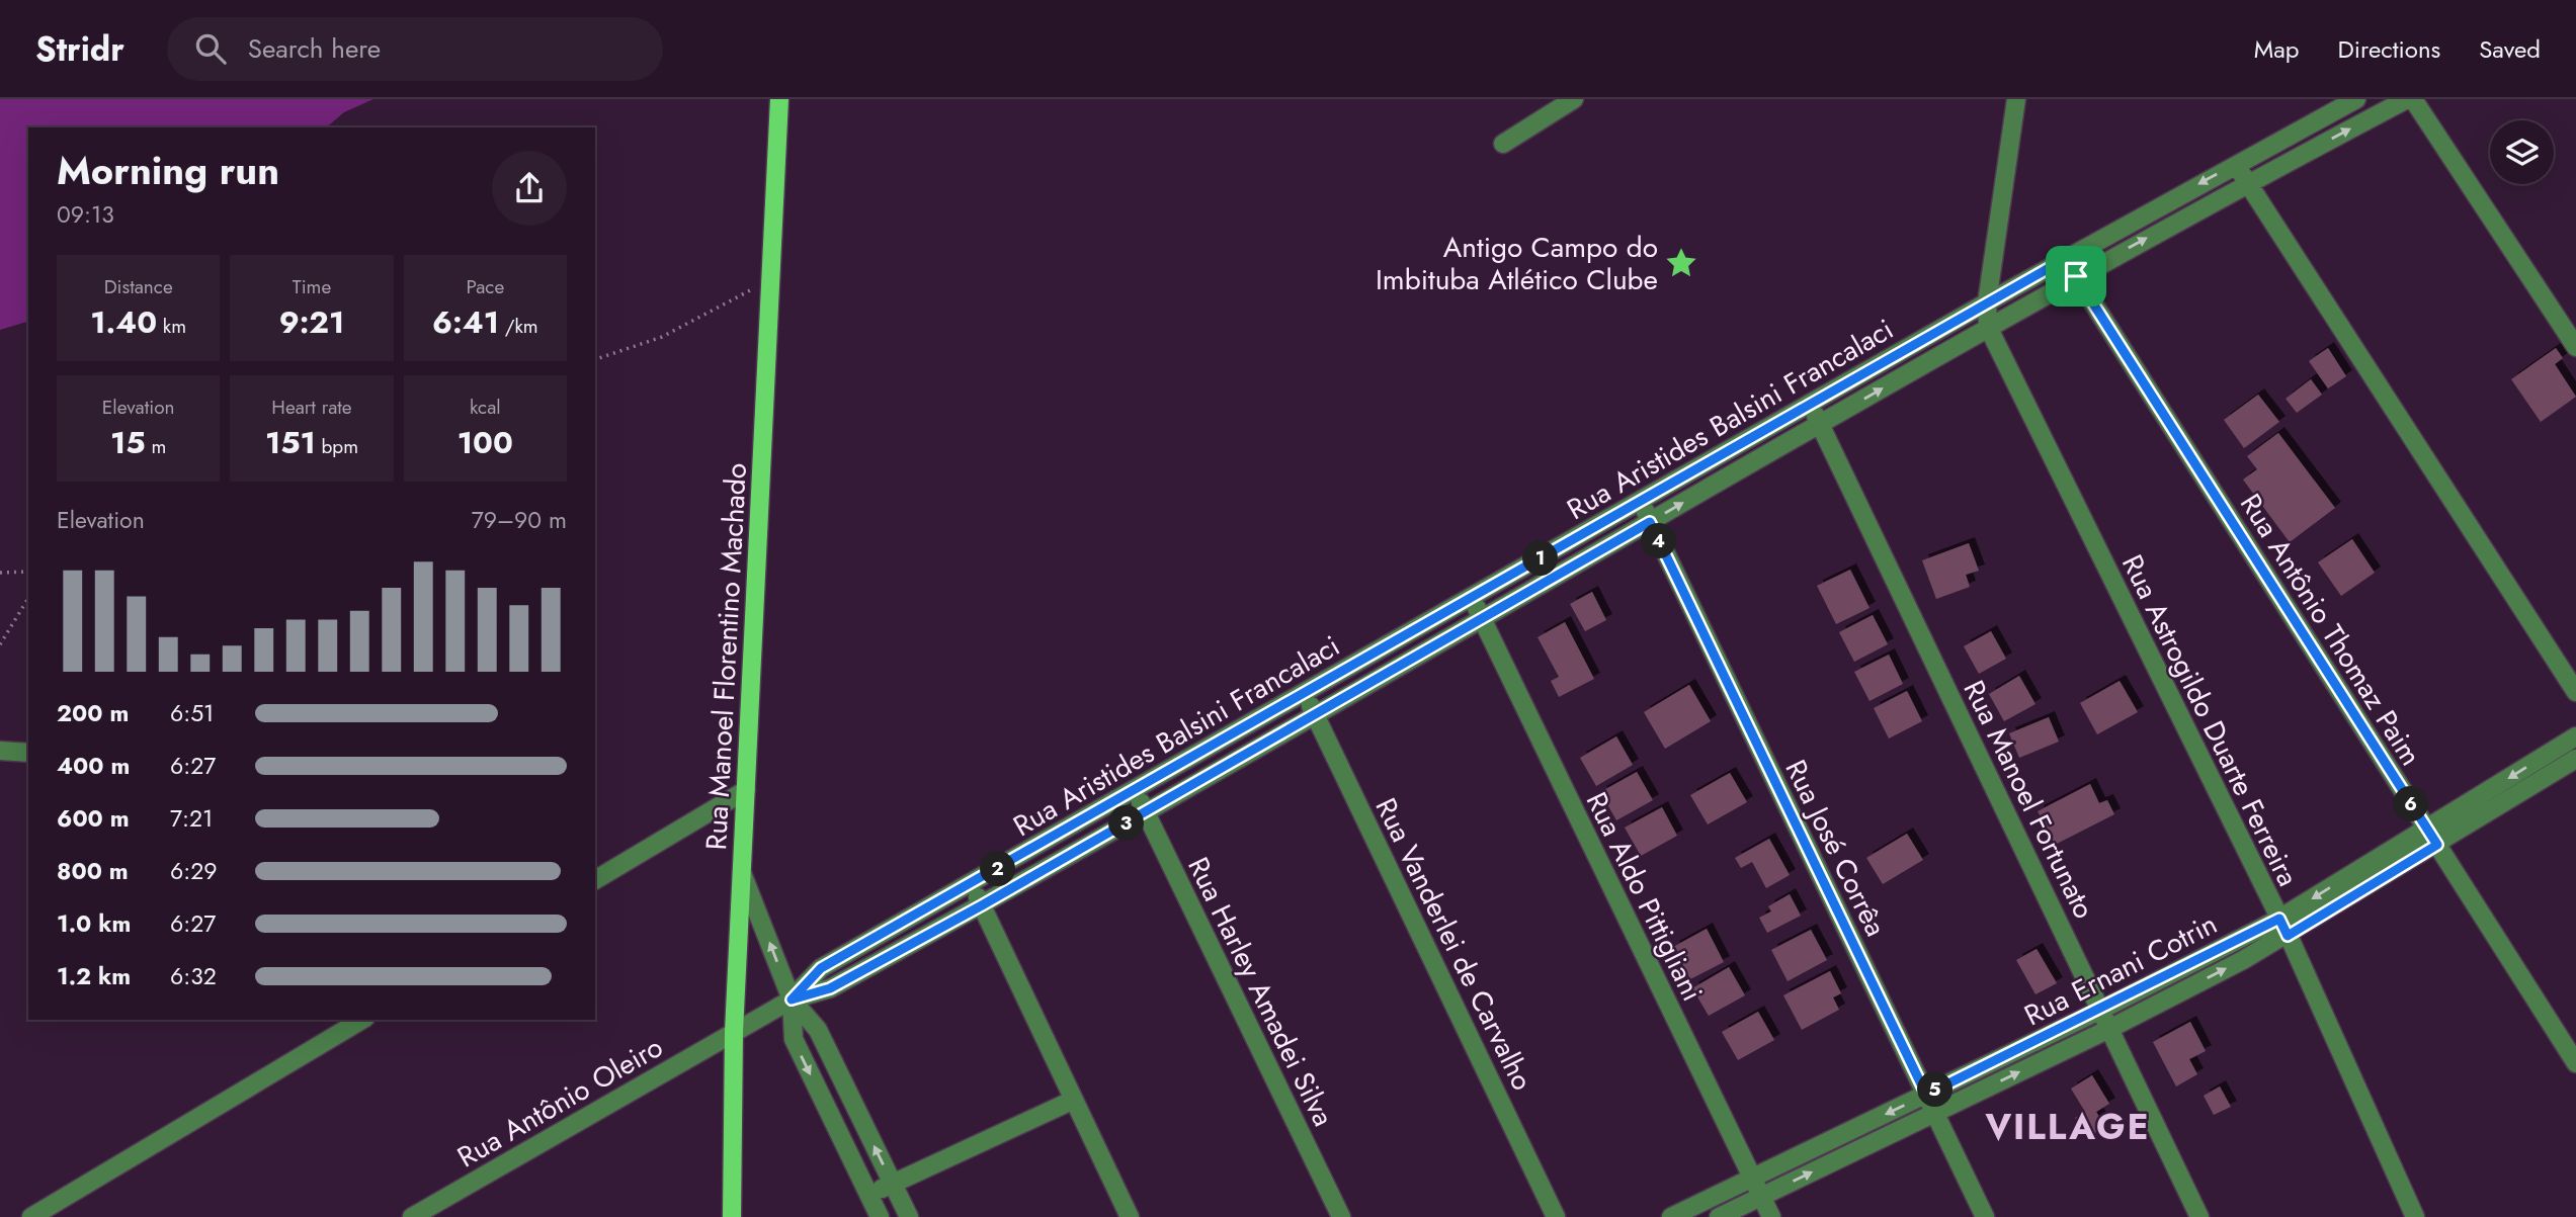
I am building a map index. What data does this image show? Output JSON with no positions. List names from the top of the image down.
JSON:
{
  "streets": {
    "main road": ["Rua Manoel Florentino Machado"],
    "street": [
      "Rua Aristides Balsini Francalaci",
      "Rua Antônio Thomaz Paim",
      "Rua Astrogildo Duarte Ferreira",
      "Rua Manoel Fortunato",
      "Rua José Corrêa",
      "Rua Aldo Pittigliani",
      "Rua Vanderlei de Carvalho",
      "Rua Ernani Cotrin",
      "Rua Harley Amadei Silva",
      "Rua Antônio Oleiro"
    ]
  },
  "crossings": [
    ["Rua Aristides Balsini Francalaci", "Rua Antônio Thomaz Paim"],
    ["Rua Aristides Balsini Francalaci", "Rua Astrogildo Duarte Ferreira"],
    ["Rua Aristides Balsini Francalaci", "Rua Manoel Fortunato"],
    ["Rua Aristides Balsini Francalaci", "Rua José Corrêa"],
    ["Rua Aristides Balsini Francalaci", "Rua Aldo Pittigliani"],
    ["Rua Aristides Balsini Francalaci", "Rua Vanderlei de Carvalho"],
    ["Rua Aristides Balsini Francalaci", "Rua Harley Amadei Silva"],
    ["Rua Aristides Balsini Francalaci", "Rua Antônio Oleiro"],
    ["Rua Antônio Thomaz Paim", "Rua Ernani Cotrin"],
    ["Rua Manoel Florentino Machado", "Rua Antônio Oleiro"],
    ["Rua Astrogildo Duarte Ferreira", "Rua Ernani Cotrin"],
    ["Rua Manoel Fortunato", "Rua Ernani Cotrin"],
    ["Rua José Corrêa", "Rua Ernani Cotrin"],
    ["Rua Aldo Pittigliani", "Rua Ernani Cotrin"]
  ],
  "districts": ["VILLAGE"],
  "places": {
    "place": ["Antigo Campo do Imbituba Atlético Clube"]
  },
  "page": {
    "header": "Stridr",
    "search": "Search here",
    "nav": ["Map", "Directions", "Saved"],
    "heading": ["Morning run", "09:13"],
    "stats": [
      ["Distance", "1.40 km"],
      ["Time", "9:21"],
      ["Pace", "6:41 /km"],
      ["Elevation", "15 m"],
      ["Heart rate", "151 bpm"],
      ["kcal", "100"]
    ],
    "chart": ["Elevation", "79–90 m"],
    "pins": [
      "4",
      "1",
      "6",
      "3",
      "2",
      "5"
    ],
    "list": [
      {
        "name": "200 m",
        "note": "6:51"
      },
      {
        "name": "400 m",
        "note": "6:27"
      },
      {
        "name": "600 m",
        "note": "7:21"
      },
      {
        "name": "800 m",
        "note": "6:29"
      },
      {
        "name": "1.0 km",
        "note": "6:27"
      },
      {
        "name": "1.2 km",
        "note": "6:32"
      }
    ]
  }
}
